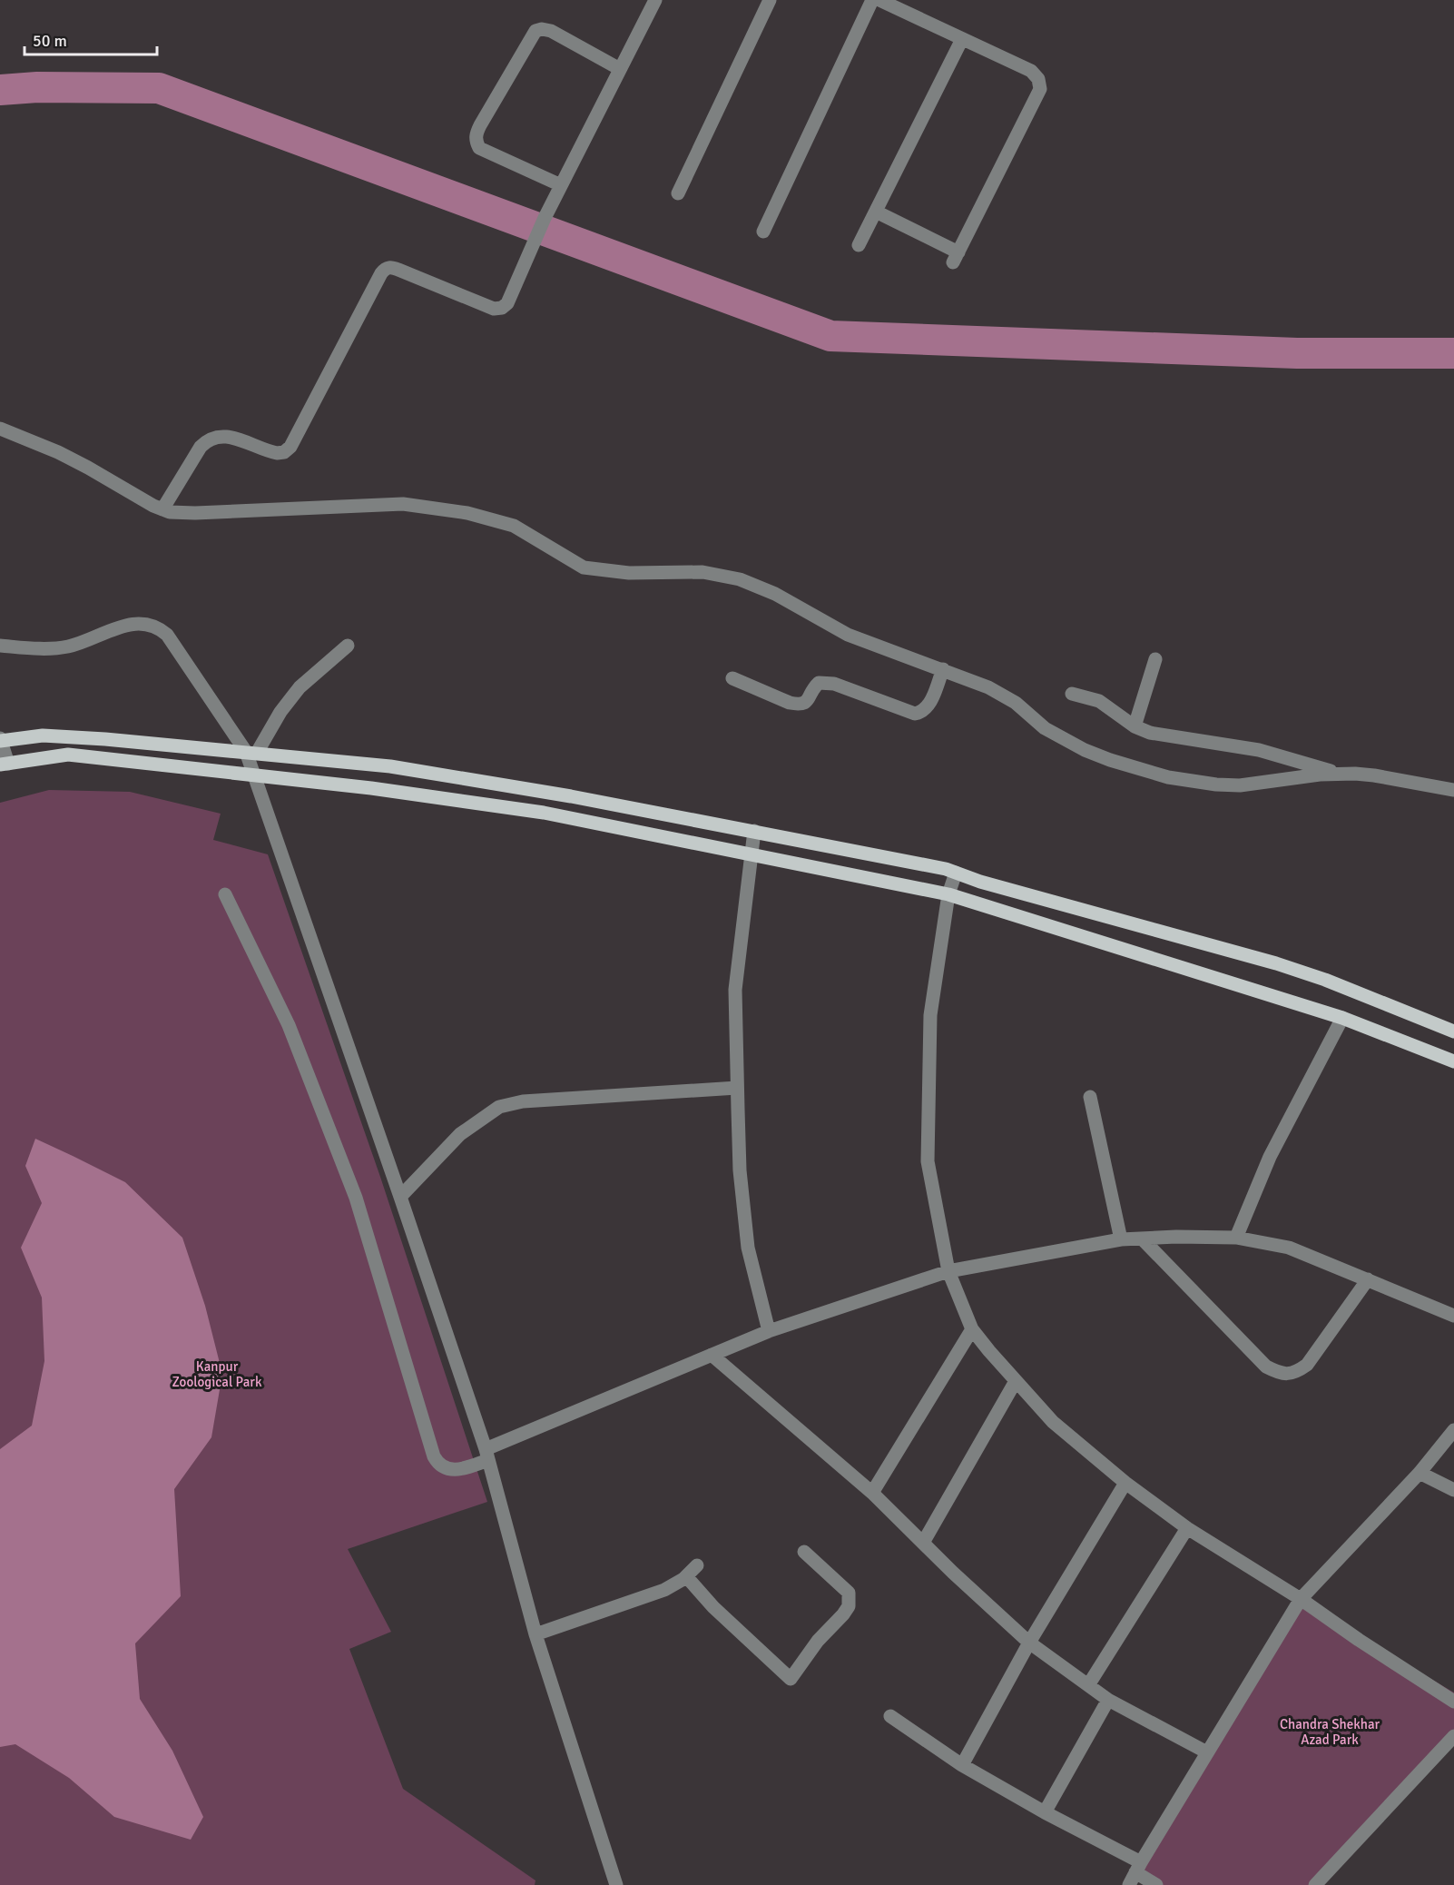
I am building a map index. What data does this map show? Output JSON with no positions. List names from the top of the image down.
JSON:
{
  "parks": ["Kanpur Zoological Park", "Chandra Shekhar Azad Park"],
  "scale_bar": "50 m"
}
